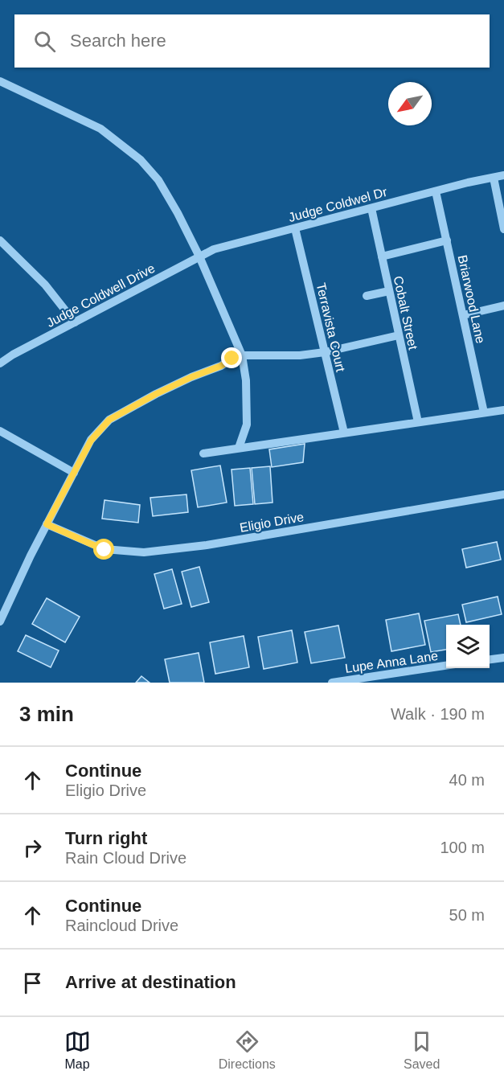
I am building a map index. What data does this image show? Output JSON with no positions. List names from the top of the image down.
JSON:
{
  "streets": {
    "street": [
      "Judge Coldwel Dr",
      "Judge Coldwell Drive",
      "Briarwood Lane",
      "Cobalt Street",
      "Terravista Court",
      "Eligio Drive",
      "Lupe Anna Lane"
    ]
  },
  "crossings": [
    ["Judge Coldwel Dr", "Judge Coldwell Drive"],
    ["Judge Coldwel Dr", "Briarwood Lane"],
    ["Judge Coldwel Dr", "Cobalt Street"],
    ["Judge Coldwel Dr", "Terravista Court"]
  ],
  "north": "bottom left",
  "page": {
    "search": "Search here",
    "heading": ["3 min", "Walk · 190 m"],
    "list": [
      ["Continue", "Eligio Drive", "40 m"],
      ["Turn right", "Rain Cloud Drive", "100 m"],
      ["Continue", "Raincloud Drive", "50 m"],
      "Arrive at destination"
    ],
    "nav": ["Map", "Directions", "Saved"]
  }
}
